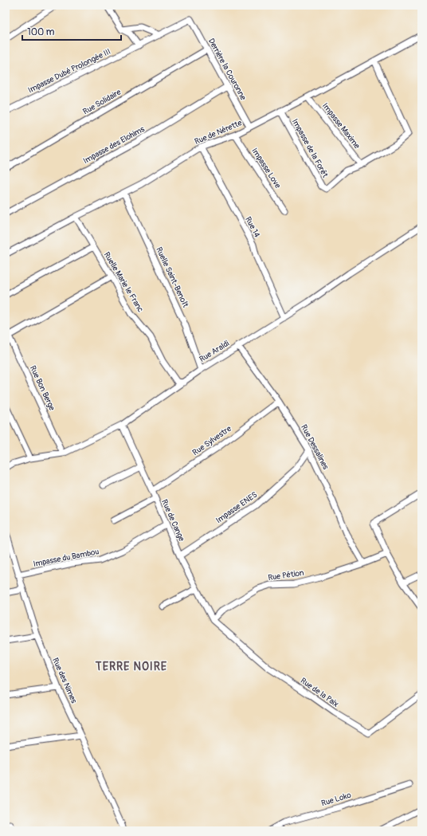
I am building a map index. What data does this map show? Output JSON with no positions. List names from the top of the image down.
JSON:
{
  "streets": {
    "street": [
      "Derrière la Couronne",
      "Impasse Dubé Prolongée III",
      "Rue Solidaire",
      "Impasse Maxime",
      "Rue de Nérette",
      "Impasse des Elohims",
      "Impasse de la Forêt",
      "Impasse Love",
      "Rue 14",
      "Ruelle Saint-Benoît",
      "Ruelle Marie le Franc",
      "Rue Araldi",
      "Rue Bon Berge",
      "Rue Sylvestre",
      "Rue Dessalines",
      "Impasse ENES",
      "Rue de Cange",
      "Impasse du Bambou",
      "Rue Pétion",
      "Rue des Nimes",
      "Rue de la Paix",
      "Rue Loko"
    ]
  },
  "crossings": [
    ["Derrière la Couronne", "Impasse Dubé Prolongée III"],
    ["Derrière la Couronne", "Rue Solidaire"],
    ["Derrière la Couronne", "Rue de Nérette"],
    ["Derrière la Couronne", "Impasse des Elohims"],
    ["Impasse Maxime", "Rue de Nérette"],
    ["Impasse Maxime", "Impasse de la Forêt"],
    ["Rue de Nérette", "Impasse de la Forêt"],
    ["Rue de Nérette", "Impasse Love"],
    ["Rue de Nérette", "Rue 14"],
    ["Rue de Nérette", "Ruelle Saint-Benoît"],
    ["Rue de Nérette", "Ruelle Marie le Franc"],
    ["Rue 14", "Rue Araldi"],
    ["Ruelle Saint-Benoît", "Rue Araldi"],
    ["Ruelle Marie le Franc", "Rue Araldi"],
    ["Rue Araldi", "Rue Bon Berge"],
    ["Rue Araldi", "Rue Dessalines"],
    ["Rue Araldi", "Rue de Cange"],
    ["Rue Sylvestre", "Rue Dessalines"],
    ["Rue Sylvestre", "Rue de Cange"],
    ["Rue Dessalines", "Impasse ENES"],
    ["Rue Dessalines", "Rue Pétion"],
    ["Impasse ENES", "Rue de Cange"],
    ["Rue de Cange", "Impasse du Bambou"],
    ["Rue de Cange", "Rue Pétion"],
    ["Rue de Cange", "Rue de la Paix"],
    ["Impasse du Bambou", "Rue des Nimes"],
    ["Rue Pétion", "Rue de la Paix"]
  ],
  "districts": ["TERRE NOIRE"],
  "scale_bar": "100 m"
}
